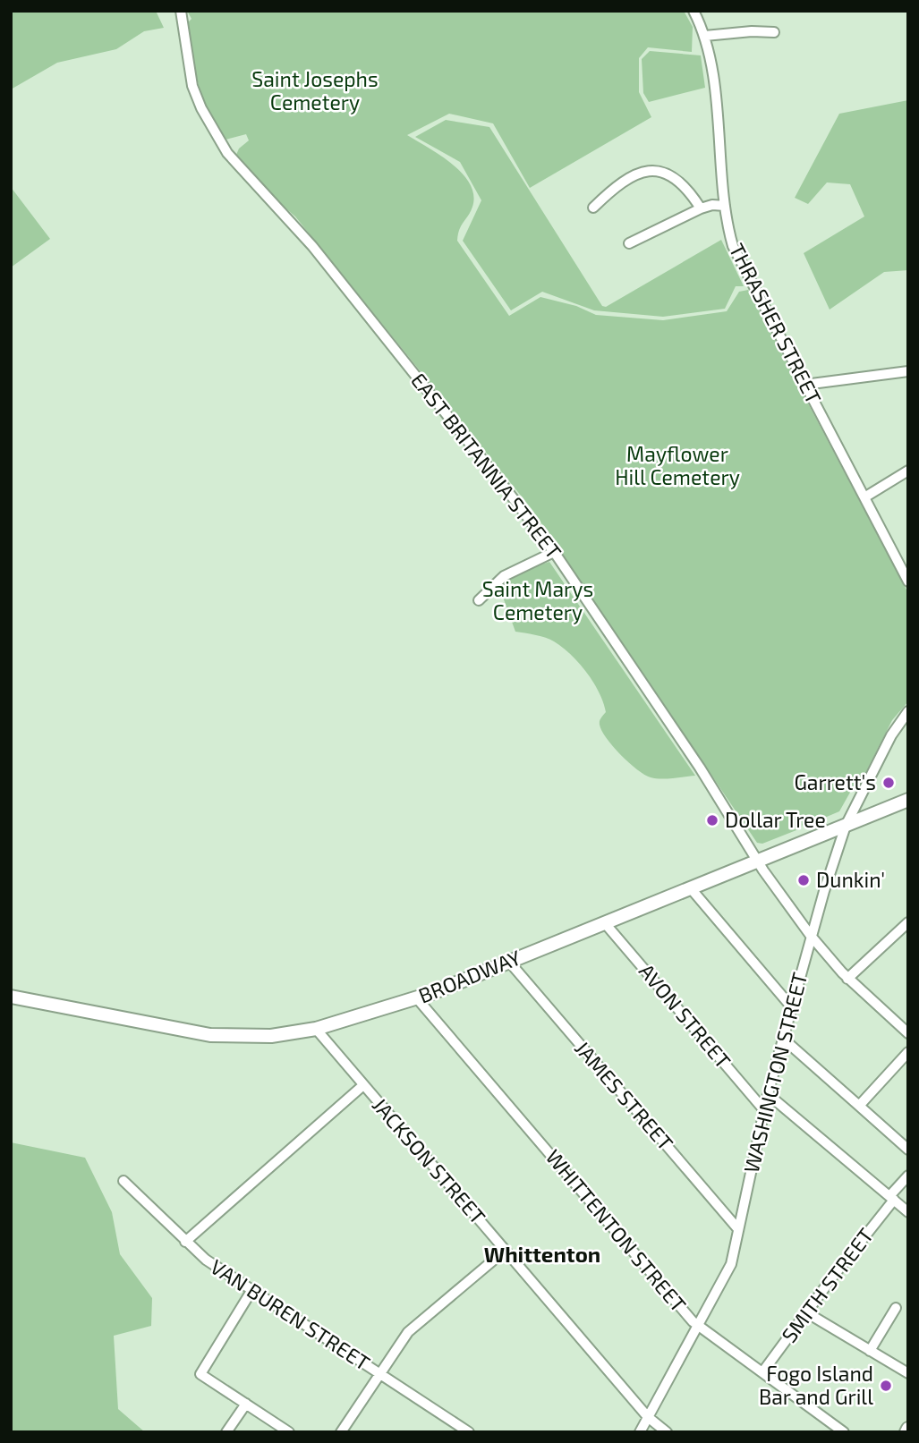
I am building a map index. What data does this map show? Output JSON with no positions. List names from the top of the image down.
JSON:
{
  "streets": {
    "main road": ["BROADWAY"],
    "street": [
      "THRASHER STREET",
      "EAST BRITANNIA STREET",
      "AVON STREET",
      "WASHINGTON STREET",
      "JAMES STREET",
      "JACKSON STREET",
      "WHITTENTON STREET",
      "SMITH STREET",
      "VAN BUREN STREET"
    ]
  },
  "crossings": [
    ["EAST BRITANNIA STREET", "BROADWAY"],
    ["EAST BRITANNIA STREET", "WASHINGTON STREET"],
    ["BROADWAY", "AVON STREET"],
    ["BROADWAY", "WASHINGTON STREET"],
    ["BROADWAY", "JAMES STREET"],
    ["BROADWAY", "JACKSON STREET"],
    ["BROADWAY", "WHITTENTON STREET"],
    ["AVON STREET", "WASHINGTON STREET"],
    ["WASHINGTON STREET", "JAMES STREET"],
    ["WASHINGTON STREET", "JACKSON STREET"],
    ["WASHINGTON STREET", "WHITTENTON STREET"],
    ["WHITTENTON STREET", "SMITH STREET"]
  ],
  "districts": ["Whittenton"],
  "parks": ["Saint Josephs Cemetery", "Mayflower Hill Cemetery", "Saint Marys Cemetery"],
  "places": [
    "Garrett's",
    "Dollar Tree",
    "Dunkin'",
    "Fogo Island Bar and Grill"
  ]
}
